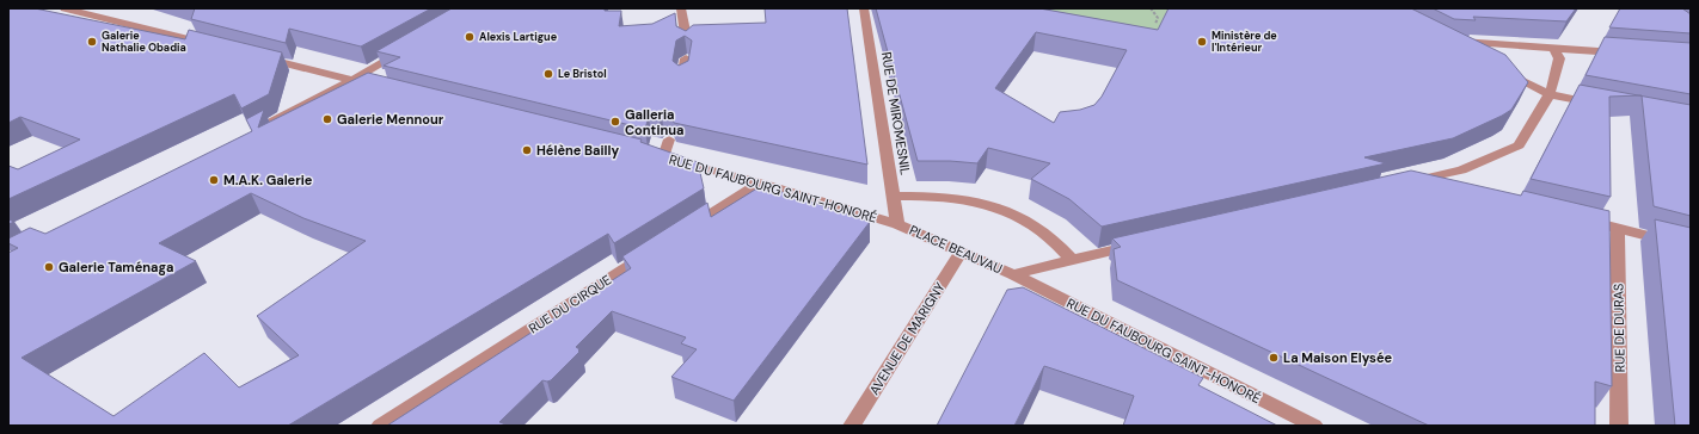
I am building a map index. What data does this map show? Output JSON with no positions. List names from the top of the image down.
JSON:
{
  "streets": {
    "street": [
      "RUE DE MIROMESNIL",
      "RUE DU FAUBOURG SAINT-HONORÉ",
      "PLACE BEAUVAU",
      "RUE DU CIRQUE",
      "RUE DE DURAS",
      "AVENUE DE MARIGNY"
    ]
  },
  "crossings": [
    ["RUE DE MIROMESNIL", "RUE DU FAUBOURG SAINT-HONORÉ"],
    ["RUE DE MIROMESNIL", "PLACE BEAUVAU"],
    ["RUE DU FAUBOURG SAINT-HONORÉ", "PLACE BEAUVAU"],
    ["PLACE BEAUVAU", "AVENUE DE MARIGNY"]
  ],
  "places": [
    "Alexis Lartigue",
    "Galerie Nathalie Obadia",
    "Ministère de l'Intérieur",
    "Le Bristol",
    "Galerie Mennour",
    "Galleria Continua",
    "Hélène Bailly",
    "M.A.K. Galerie",
    "Galerie Taménaga",
    "La Maison Elysée"
  ]
}
